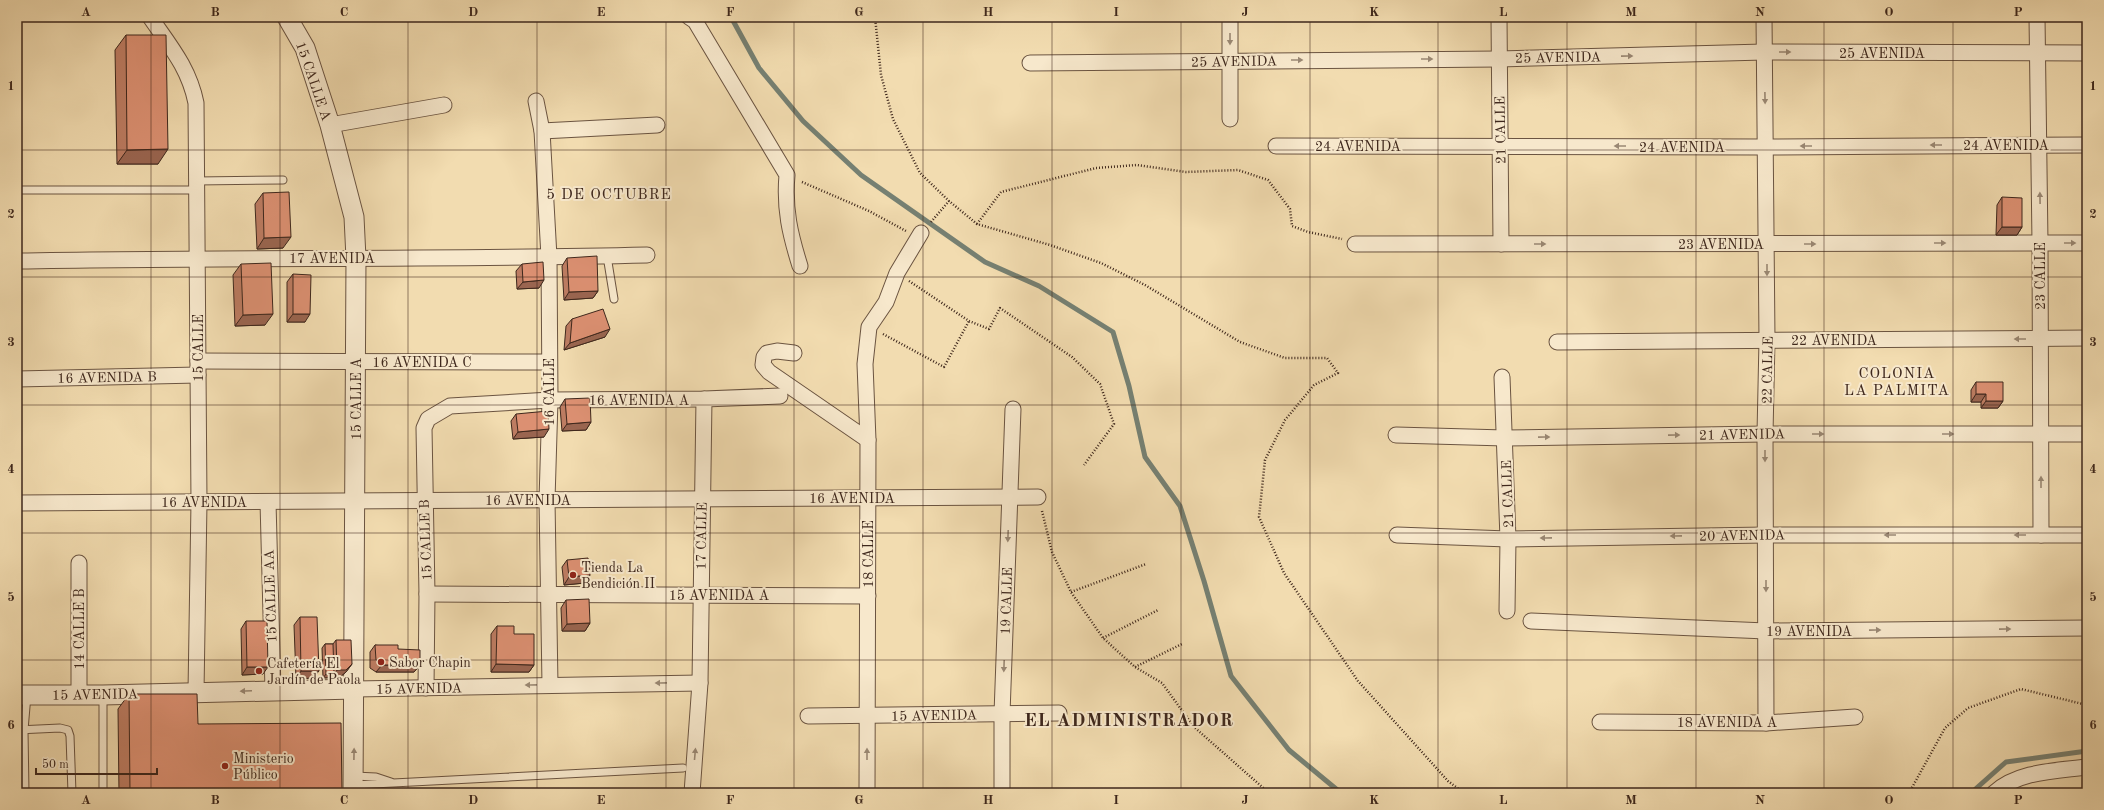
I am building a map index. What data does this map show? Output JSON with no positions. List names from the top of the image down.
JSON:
{
  "streets": {
    "street": [
      "25 AVENIDA",
      "15 CALLE A",
      "21 CALLE",
      "24 AVENIDA",
      "23 AVENIDA",
      "17 AVENIDA",
      "23 CALLE",
      "22 AVENIDA",
      "15 CALLE",
      "16 AVENIDA C",
      "22 CALLE",
      "16 AVENIDA B",
      "16 CALLE",
      "16 AVENIDA A",
      "21 AVENIDA",
      "16 AVENIDA",
      "20 AVENIDA",
      "17 CALLE",
      "15 CALLE B",
      "18 CALLE",
      "15 AVENIDA A",
      "15 CALLE AA",
      "19 CALLE",
      "14 CALLE B",
      "19 AVENIDA",
      "15 AVENIDA",
      "18 AVENIDA A"
    ]
  },
  "crossings": [
    ["25 AVENIDA", "21 CALLE"],
    ["25 AVENIDA", "23 CALLE"],
    ["25 AVENIDA", "22 CALLE"],
    ["15 CALLE A", "17 AVENIDA"],
    ["15 CALLE A", "16 AVENIDA C"],
    ["15 CALLE A", "16 AVENIDA"],
    ["15 CALLE A", "15 AVENIDA"],
    ["21 CALLE", "24 AVENIDA"],
    ["21 CALLE", "23 AVENIDA"],
    ["21 CALLE", "21 AVENIDA"],
    ["21 CALLE", "20 AVENIDA"],
    ["24 AVENIDA", "23 CALLE"],
    ["24 AVENIDA", "22 CALLE"],
    ["23 AVENIDA", "23 CALLE"],
    ["23 AVENIDA", "22 CALLE"],
    ["17 AVENIDA", "15 CALLE"],
    ["17 AVENIDA", "16 CALLE"],
    ["23 CALLE", "22 AVENIDA"],
    ["23 CALLE", "21 AVENIDA"],
    ["23 CALLE", "20 AVENIDA"],
    ["22 AVENIDA", "22 CALLE"],
    ["15 CALLE", "16 AVENIDA C"],
    ["15 CALLE", "16 AVENIDA B"],
    ["15 CALLE", "16 AVENIDA"],
    ["15 CALLE", "15 AVENIDA"],
    ["16 AVENIDA C", "16 AVENIDA B"],
    ["16 AVENIDA C", "16 CALLE"],
    ["22 CALLE", "21 AVENIDA"],
    ["22 CALLE", "20 AVENIDA"],
    ["22 CALLE", "19 AVENIDA"],
    ["22 CALLE", "18 AVENIDA A"],
    ["16 CALLE", "16 AVENIDA A"],
    ["16 CALLE", "16 AVENIDA"],
    ["16 CALLE", "15 AVENIDA A"],
    ["16 CALLE", "15 AVENIDA"],
    ["16 AVENIDA A", "17 CALLE"],
    ["16 AVENIDA A", "15 CALLE B"],
    ["16 AVENIDA", "17 CALLE"],
    ["16 AVENIDA", "15 CALLE B"],
    ["16 AVENIDA", "18 CALLE"],
    ["16 AVENIDA", "15 CALLE AA"],
    ["16 AVENIDA", "19 CALLE"],
    ["17 CALLE", "15 AVENIDA A"],
    ["17 CALLE", "15 AVENIDA"],
    ["15 CALLE B", "15 AVENIDA A"],
    ["15 CALLE B", "15 AVENIDA"],
    ["18 CALLE", "15 AVENIDA A"],
    ["18 CALLE", "15 AVENIDA"],
    ["15 CALLE AA", "15 AVENIDA"],
    ["19 CALLE", "15 AVENIDA"],
    ["14 CALLE B", "15 AVENIDA"]
  ],
  "one_way": [
    "25 AVENIDA",
    "24 AVENIDA",
    "23 AVENIDA",
    "23 CALLE",
    "22 AVENIDA",
    "22 CALLE",
    "21 AVENIDA",
    "20 AVENIDA",
    "19 CALLE",
    "19 AVENIDA",
    "15 AVENIDA"
  ],
  "districts": ["5 DE OCTUBRE", "COLONIA LA PALMITA", "EL ADMINISTRADOR"],
  "places": [
    "Tienda La Bendición II",
    "Sabor Chapin",
    "Cafetería El Jardín de Paola",
    "Ministerio Público"
  ],
  "scale_bar": "50 m",
  "grid": {
    "columns": [
      "A",
      "B",
      "C",
      "D",
      "E",
      "F",
      "G",
      "H",
      "I",
      "J",
      "K",
      "L",
      "M",
      "N",
      "O",
      "P"
    ],
    "rows": [
      "1",
      "2",
      "3",
      "4",
      "5",
      "6"
    ]
  }
}
